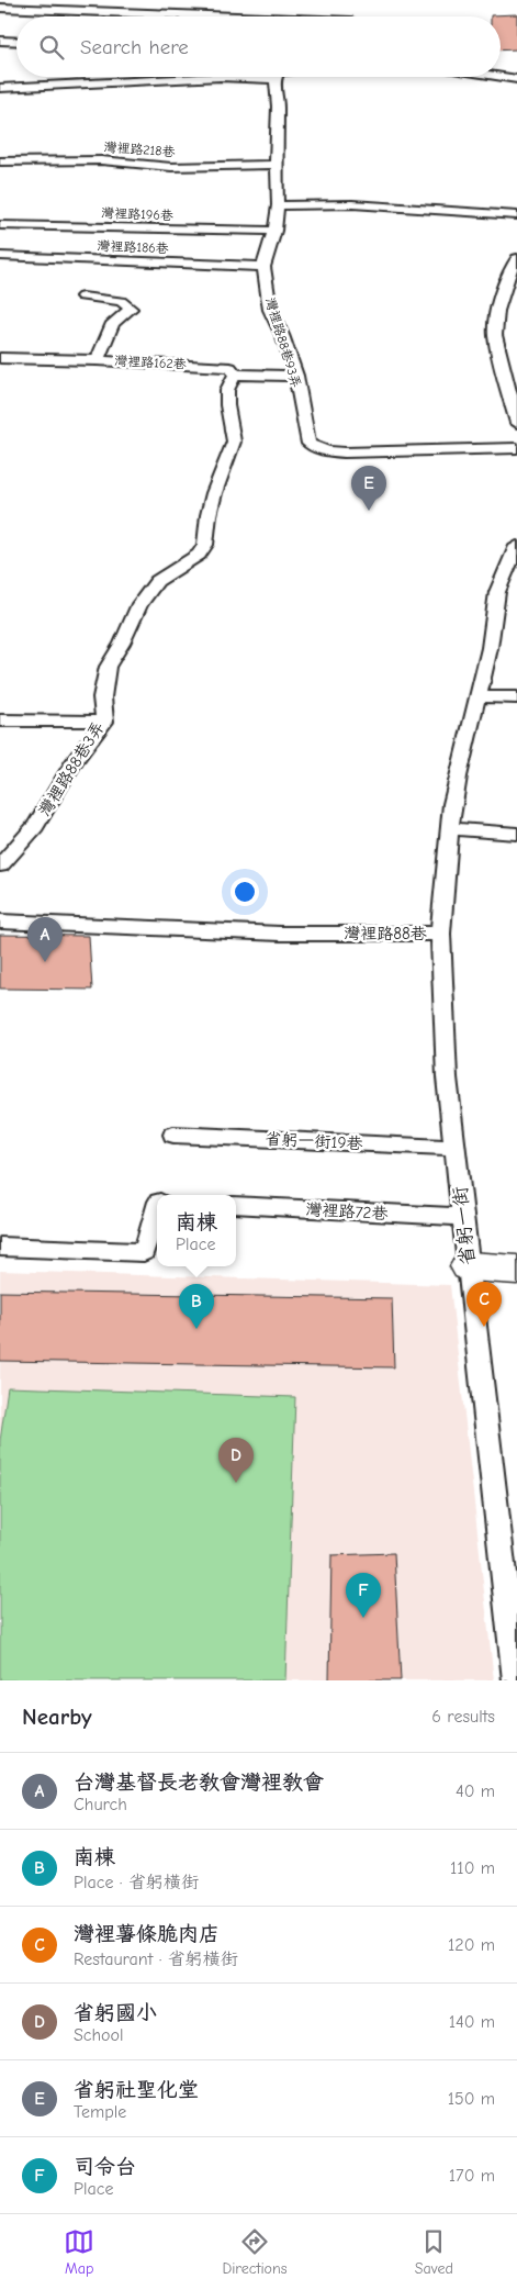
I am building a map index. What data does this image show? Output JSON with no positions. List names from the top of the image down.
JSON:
{
  "streets": {
    "lane": [
      "灣裡路218巷",
      "灣裡路196巷",
      "灣裡路186巷",
      "灣裡路88巷93弄",
      "灣裡路162巷",
      "灣裡路88巷3弄",
      "灣裡路88巷",
      "省躬一街19巷",
      "灣裡路72巷",
      "省躬一街"
    ]
  },
  "crossings": [
    ["灣裡路218巷", "灣裡路88巷93弄"],
    ["灣裡路196巷", "灣裡路88巷93弄"],
    ["灣裡路186巷", "灣裡路88巷93弄"],
    ["灣裡路88巷93弄", "灣裡路162巷"],
    ["灣裡路162巷", "灣裡路88巷3弄"],
    ["灣裡路88巷", "省躬一街"],
    ["省躬一街19巷", "省躬一街"],
    ["灣裡路72巷", "省躬一街"]
  ],
  "page": {
    "search": "Search here",
    "pins": [
      "E",
      "A",
      "C",
      "B",
      "D",
      "F"
    ],
    "popup": ["南棟", "Place"],
    "heading": ["Nearby", "6 results"],
    "list": [
      {
        "mark": "A",
        "name": "台灣基督長老教會灣裡教會",
        "note": "Church",
        "value": "40 m"
      },
      {
        "mark": "B",
        "name": "南棟",
        "note": "Place · 省躬橫街",
        "value": "110 m"
      },
      {
        "mark": "C",
        "name": "灣裡薯條脆肉店",
        "note": "Restaurant · 省躬橫街",
        "value": "120 m"
      },
      {
        "mark": "D",
        "name": "省躬國小",
        "note": "School",
        "value": "140 m"
      },
      {
        "mark": "E",
        "name": "省躬社聖化堂",
        "note": "Temple",
        "value": "150 m"
      },
      {
        "mark": "F",
        "name": "司令台",
        "note": "Place",
        "value": "170 m"
      }
    ],
    "nav": ["Map", "Directions", "Saved"]
  }
}
